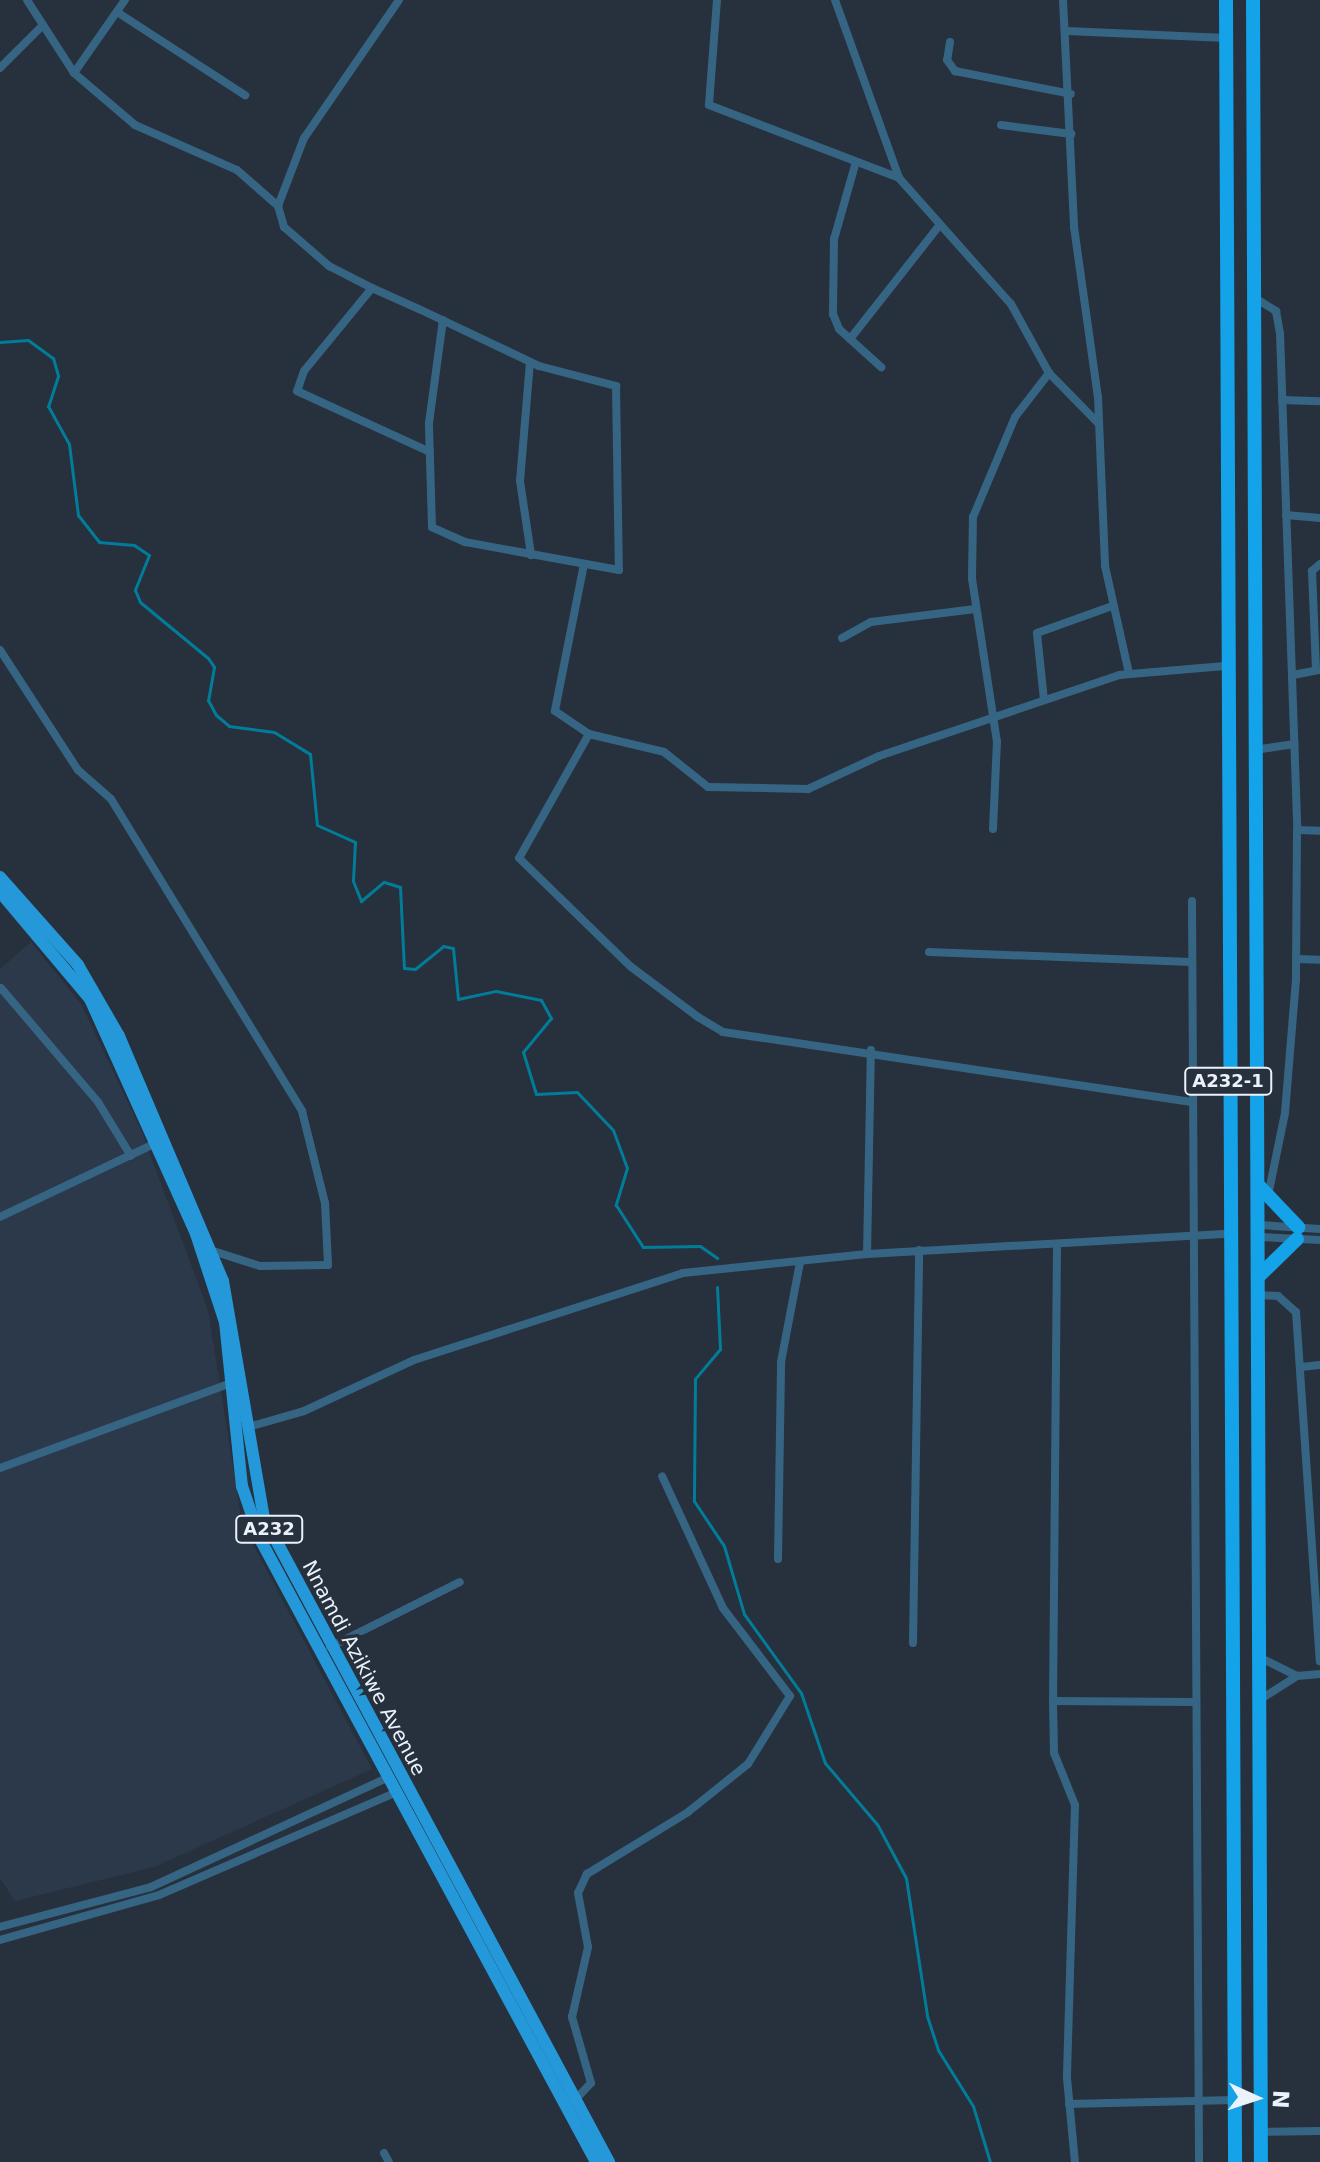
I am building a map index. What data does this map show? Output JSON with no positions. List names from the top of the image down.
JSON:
{
  "streets": {
    "highway": ["A232-1"],
    "main road": ["A232", "Nnamdi Azikiwe Avenue"]
  },
  "north": "right"
}
